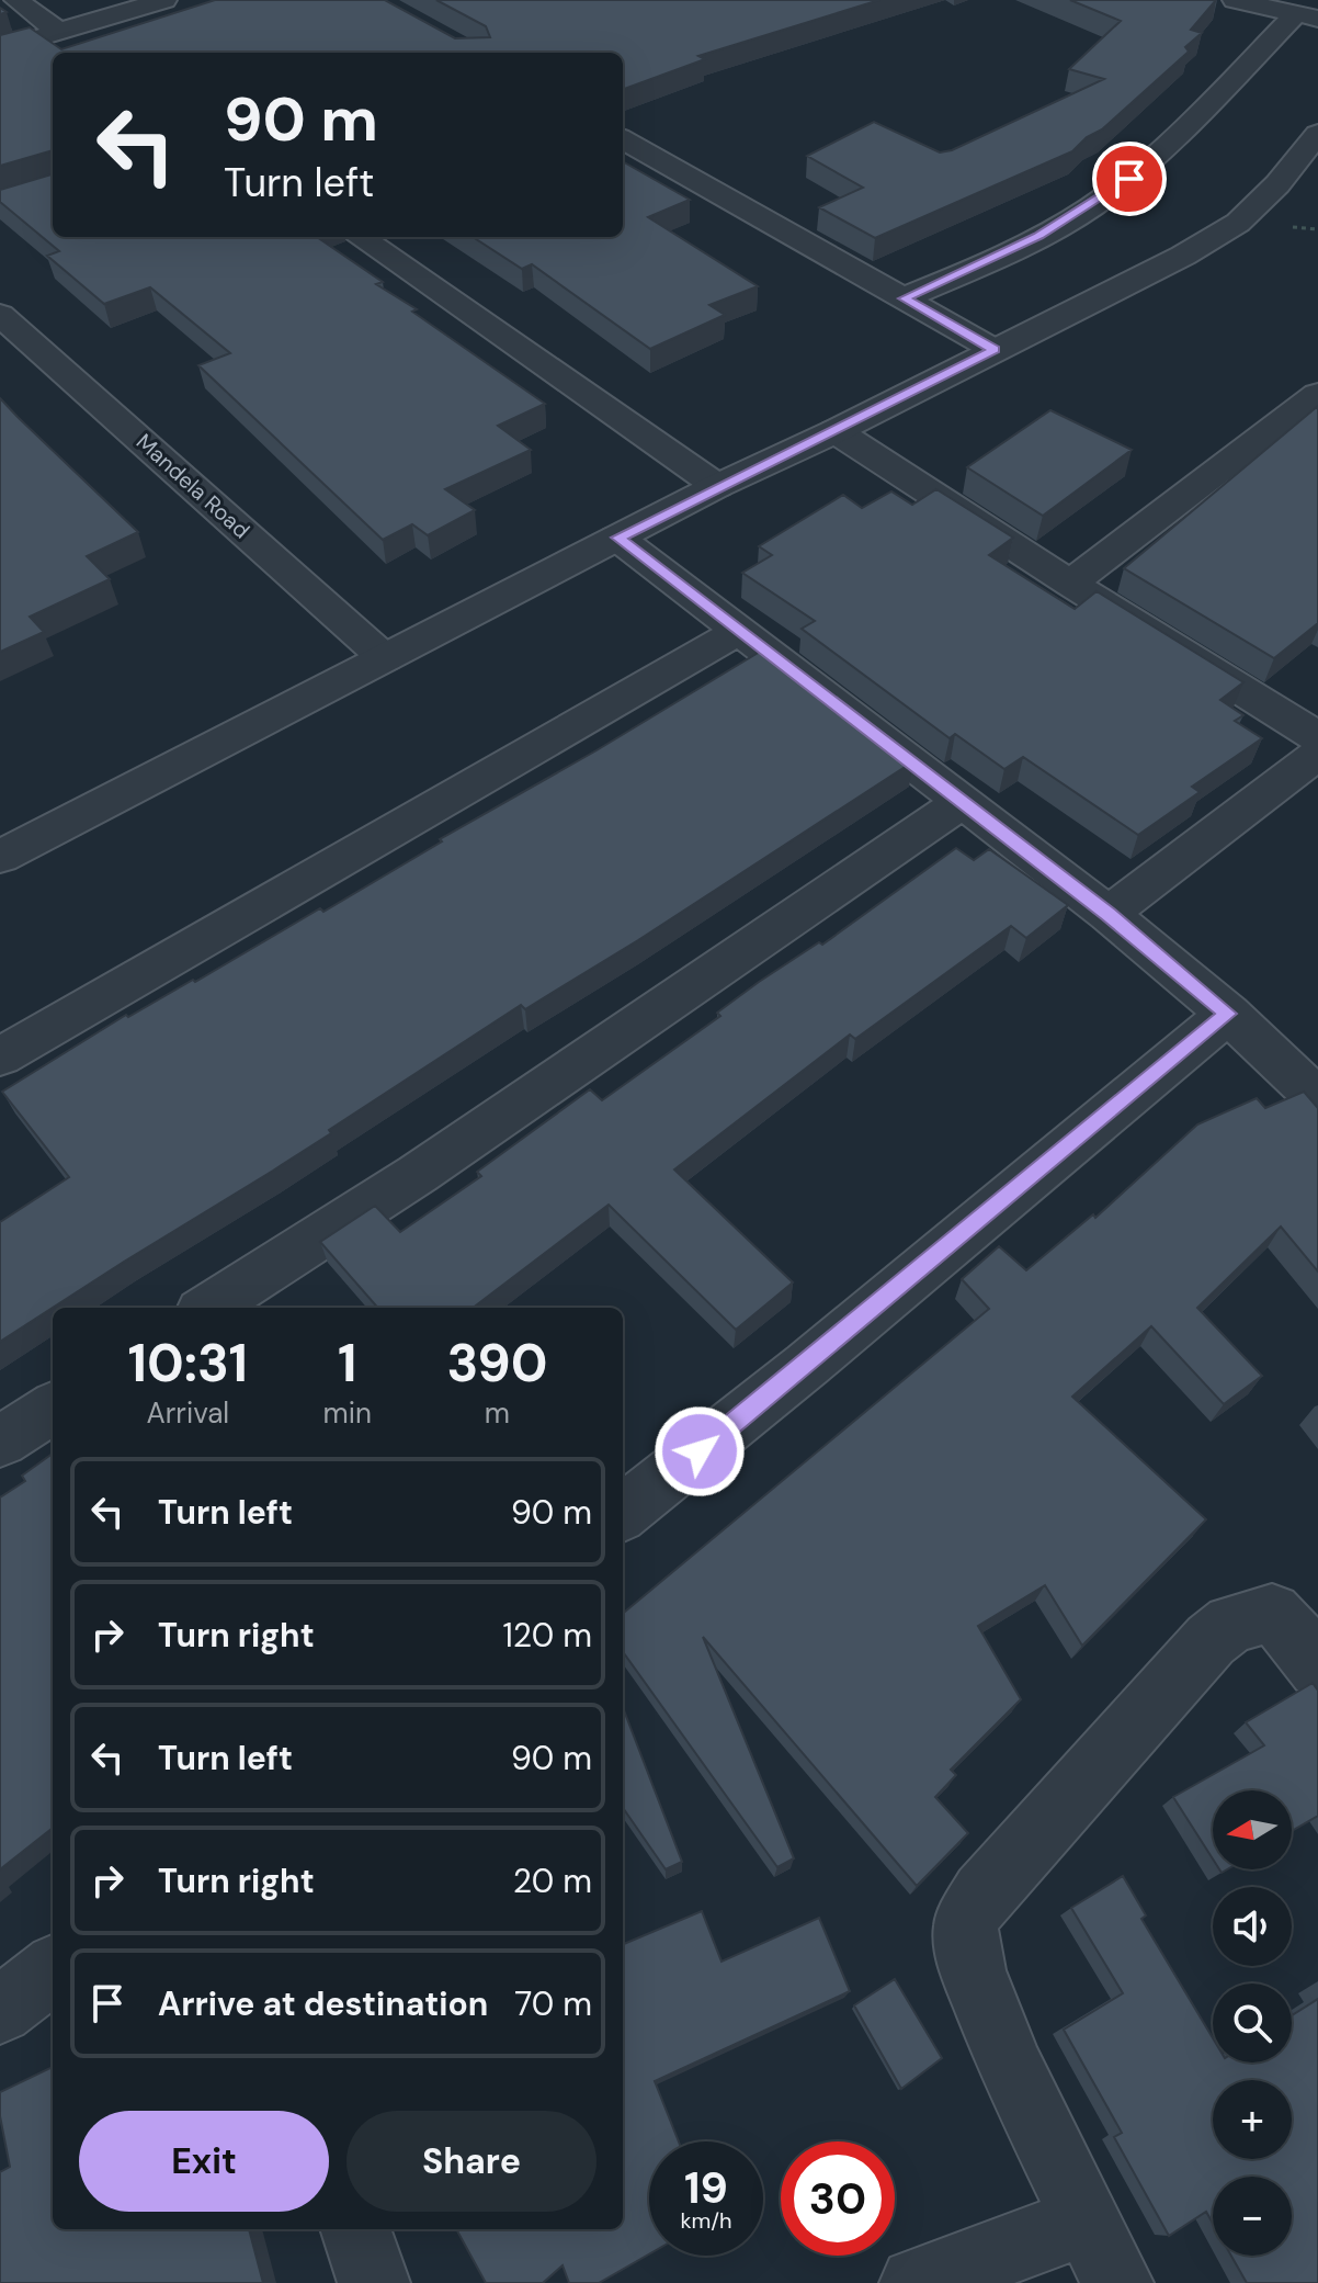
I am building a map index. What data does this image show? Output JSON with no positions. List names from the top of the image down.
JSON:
{
  "streets": {
    "street": ["Mandela Road"]
  },
  "north": "left",
  "page": {
    "turn": ["90 m", "Turn left"],
    "eta": [
      "10:31",
      "Arrival",
      "1",
      "min",
      "390",
      "m"
    ],
    "list": [
      {
        "name": "Turn left",
        "value": "90 m"
      },
      {
        "name": "Turn right",
        "value": "120 m"
      },
      {
        "name": "Turn left",
        "value": "90 m"
      },
      {
        "name": "Turn right",
        "value": "20 m"
      },
      {
        "name": "Arrive at destination",
        "value": "70 m"
      }
    ],
    "map_buttons": ["+", "−"],
    "buttons": ["Exit", "Share"],
    "speed": "19 km/h",
    "limit": "30"
  }
}
